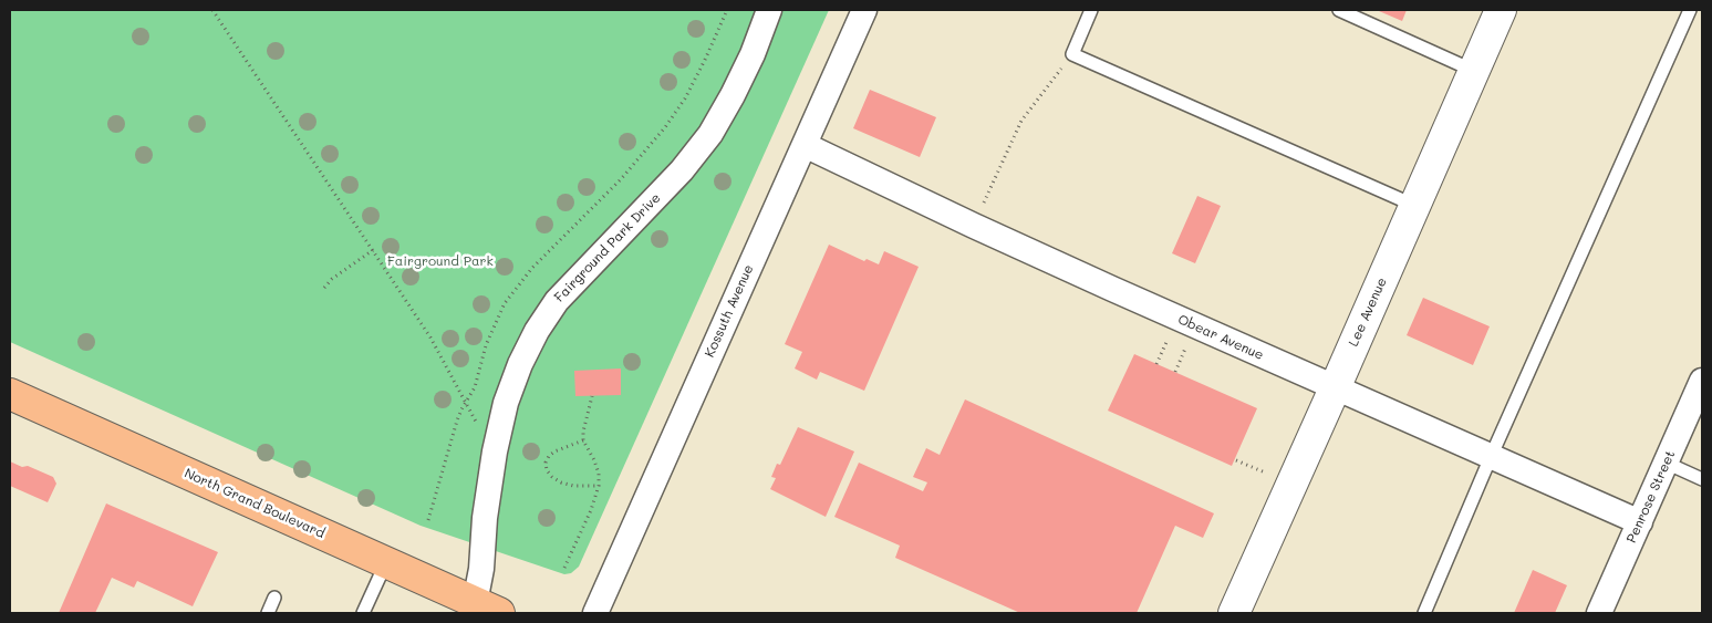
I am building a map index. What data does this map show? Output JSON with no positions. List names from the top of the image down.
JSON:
{
  "streets": {
    "main road": ["North Grand Boulevard"],
    "street": [
      "Fairground Park Drive",
      "Kossuth Avenue",
      "Lee Avenue",
      "Obear Avenue",
      "Penrose Street"
    ]
  },
  "crossings": [
    ["Fairground Park Drive", "North Grand Boulevard"],
    ["Kossuth Avenue", "Obear Avenue"],
    ["Lee Avenue", "Obear Avenue"],
    ["Obear Avenue", "Penrose Street"]
  ],
  "parks": ["Fairground Park"]
}
